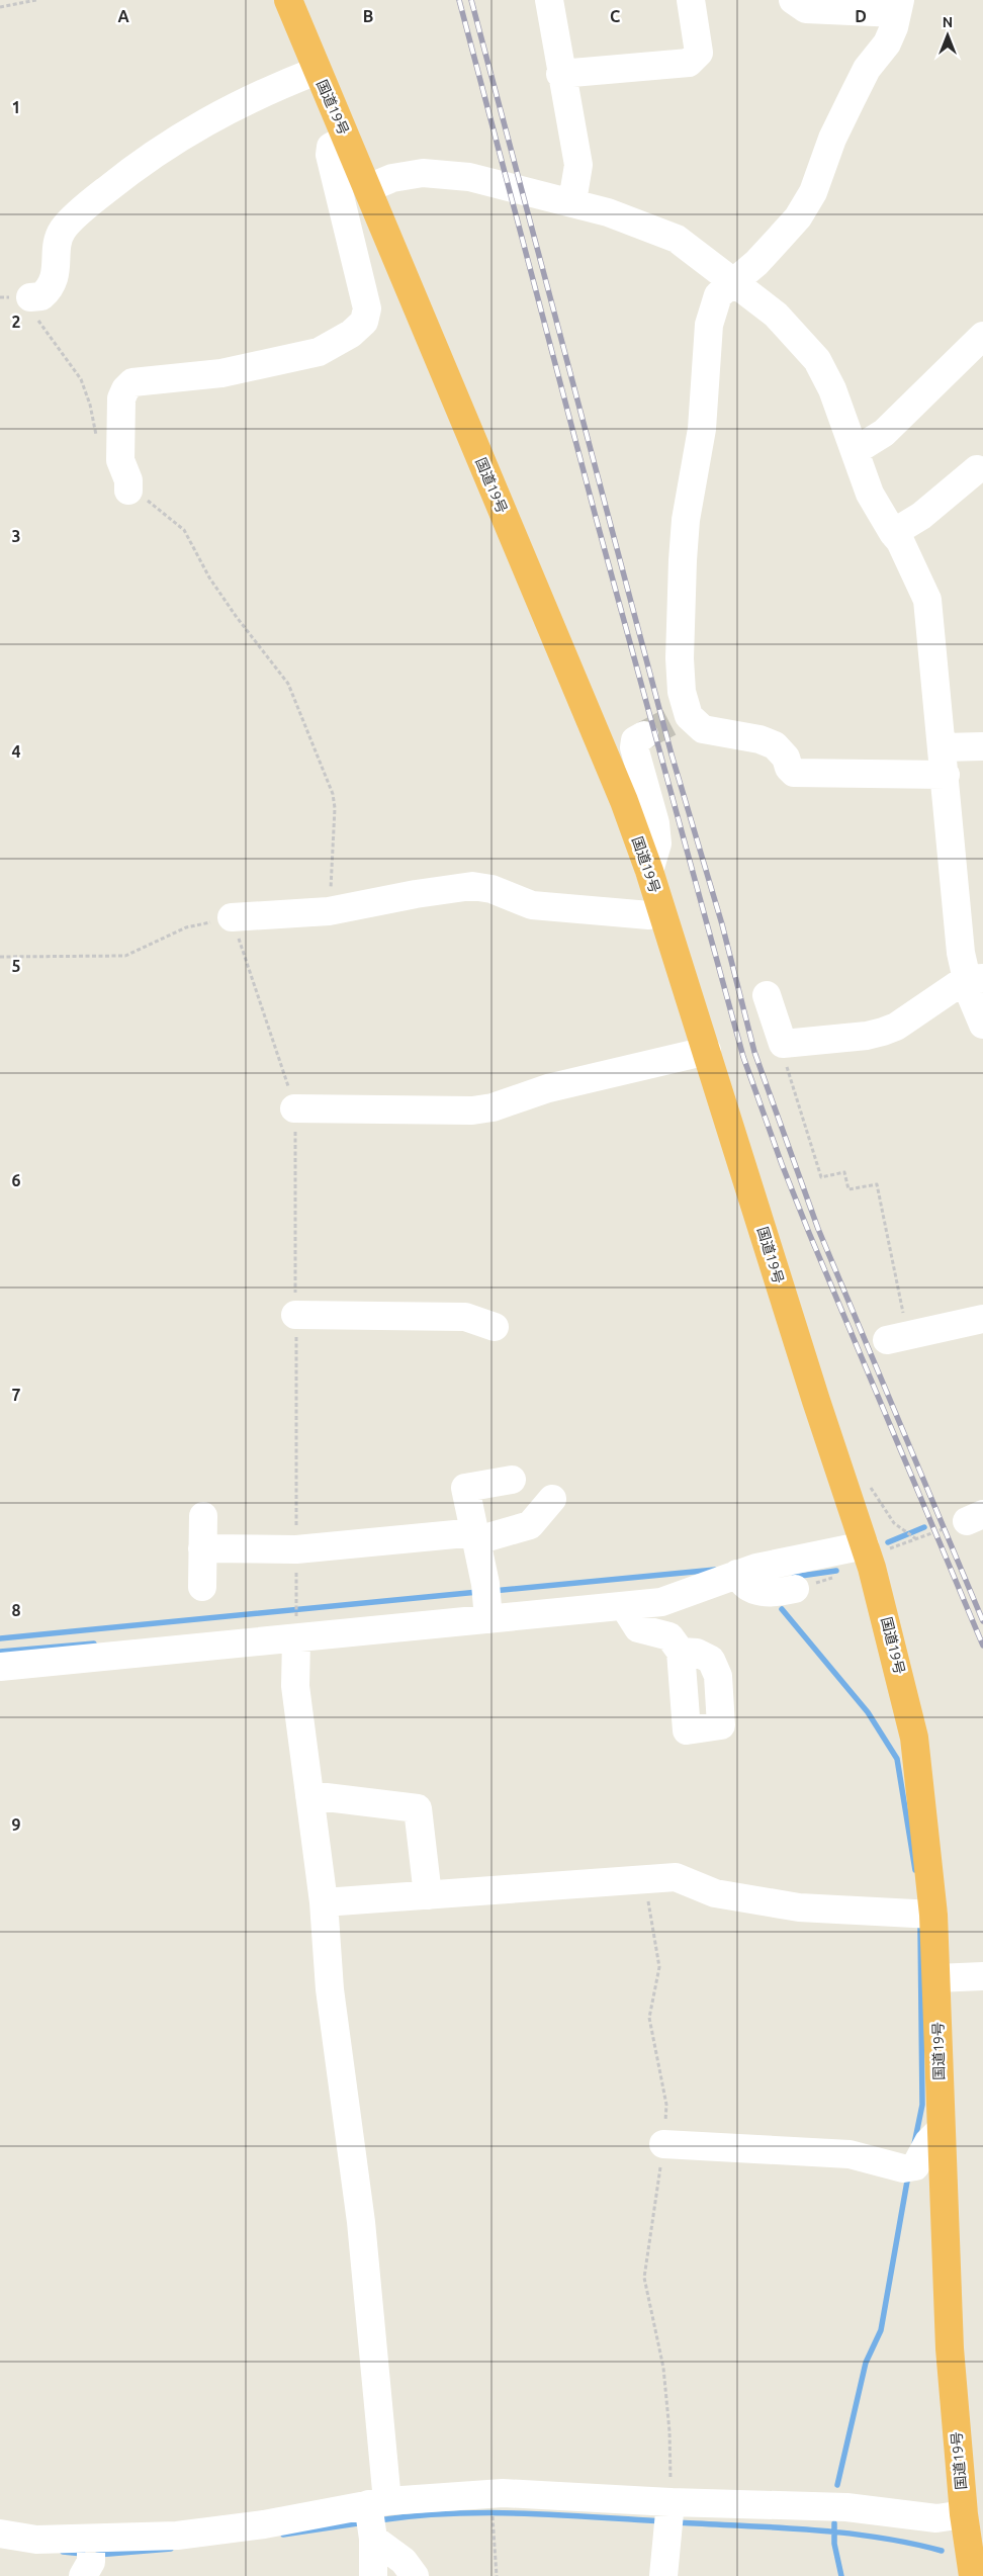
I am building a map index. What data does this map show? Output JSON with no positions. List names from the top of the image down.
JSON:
{
  "streets": {
    "highway": ["国道19号"]
  },
  "north": "top",
  "grid": {
    "columns": [
      "A",
      "B",
      "C",
      "D"
    ],
    "rows": [
      "1",
      "2",
      "3",
      "4",
      "5",
      "6",
      "7",
      "8",
      "9"
    ]
  }
}
